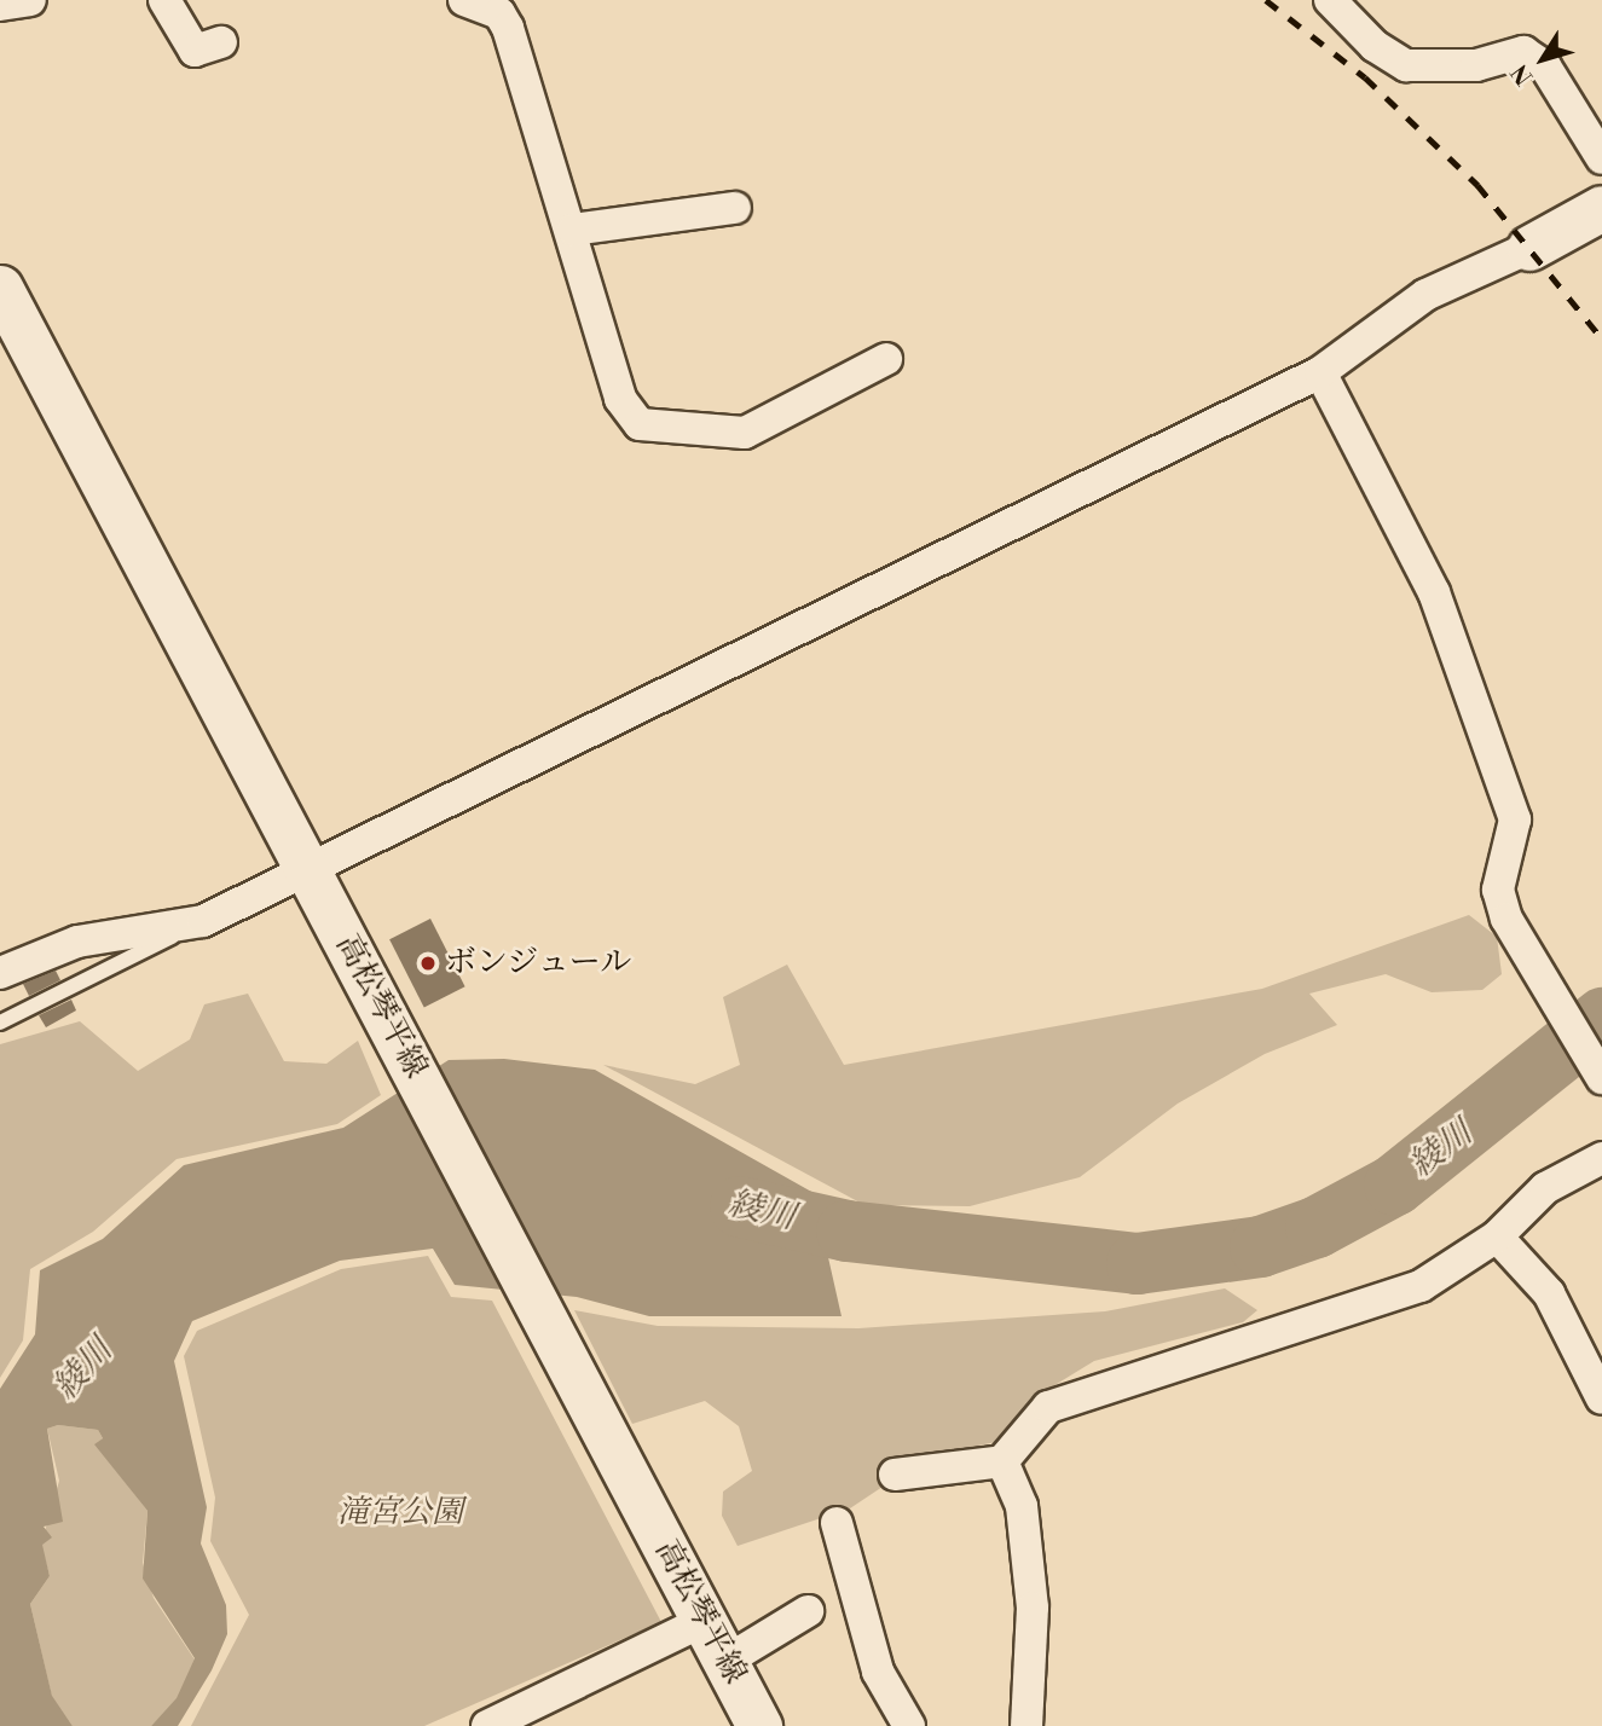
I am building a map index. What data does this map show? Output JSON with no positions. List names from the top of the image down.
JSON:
{
  "streets": {
    "main road": ["高松琴平線"]
  },
  "water": ["綾川"],
  "parks": ["滝宮公園"],
  "places": ["ボンジュール"],
  "north": "bottom left"
}
